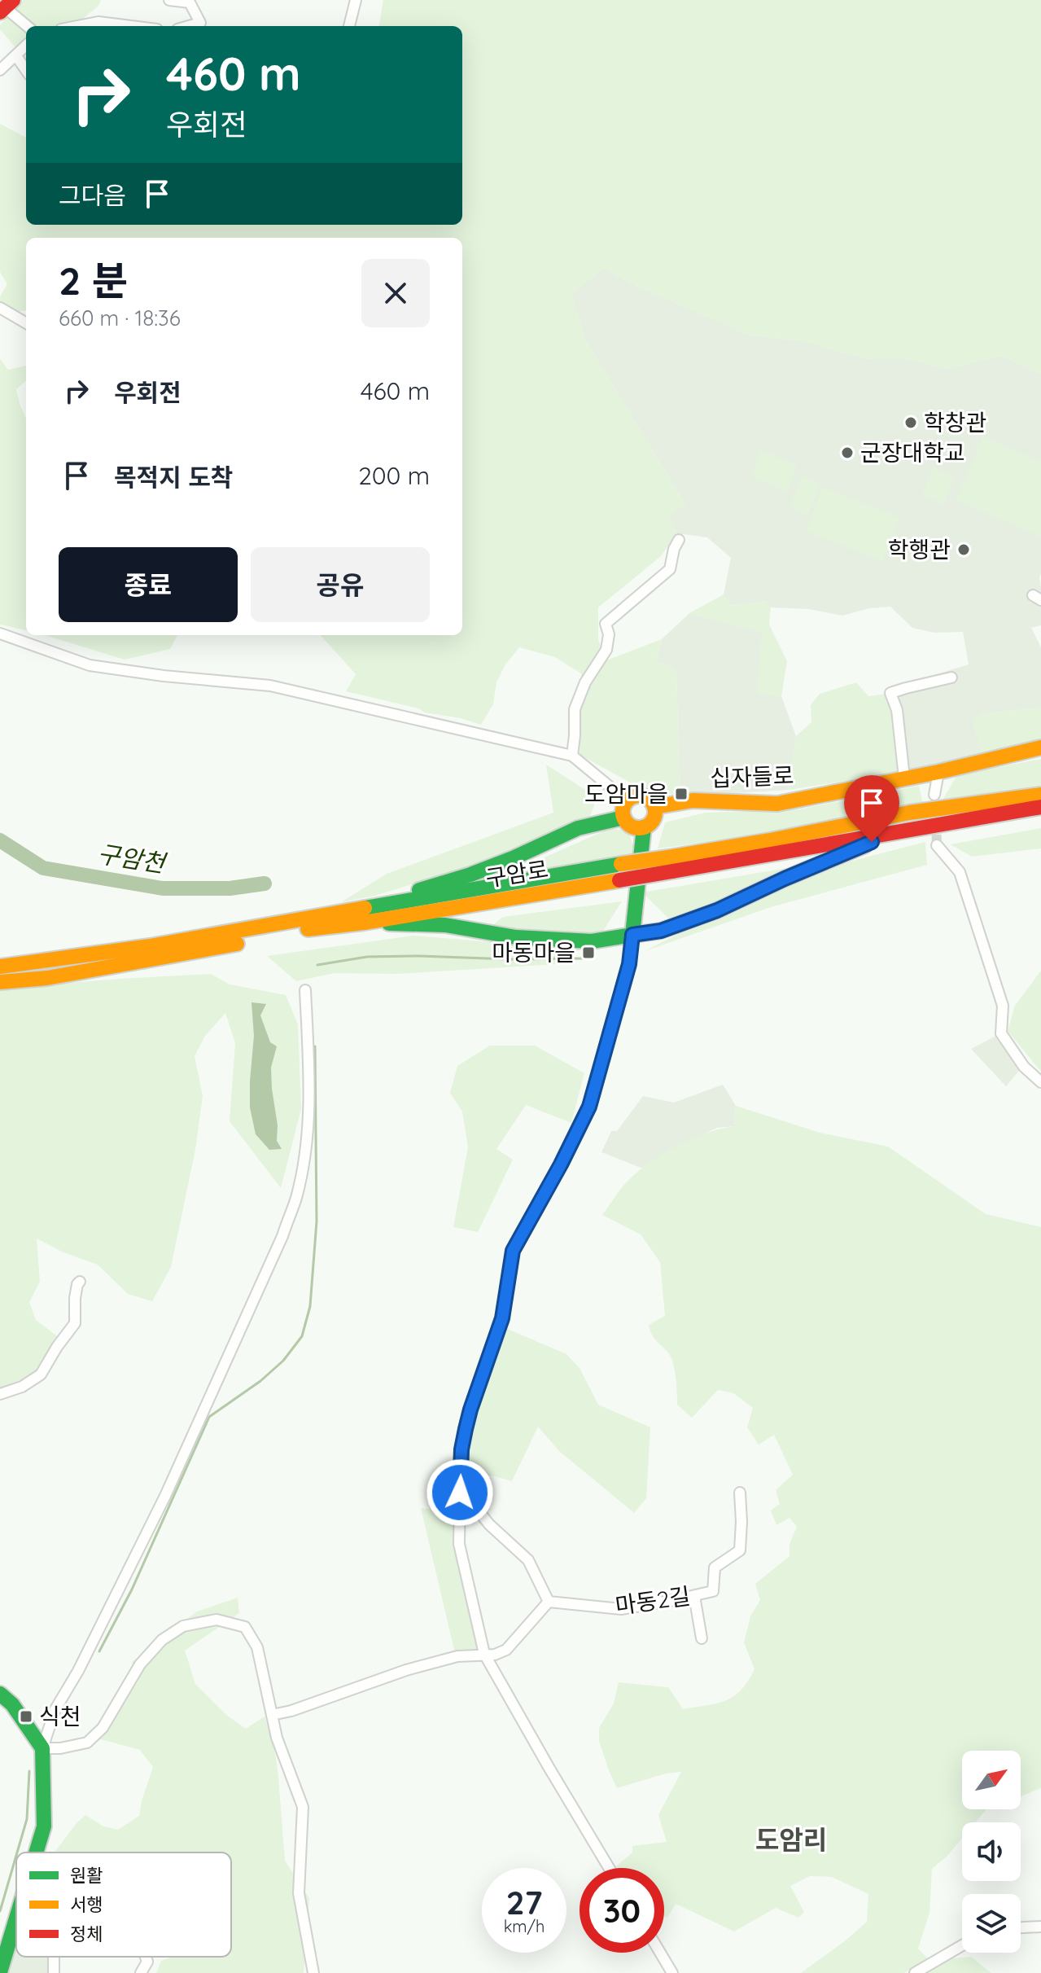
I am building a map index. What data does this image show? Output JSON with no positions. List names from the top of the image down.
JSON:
{
  "streets": {
    "main road": ["십자들로", "구암로"],
    "street": ["마동2길"]
  },
  "districts": ["도암리"],
  "water": ["구암천"],
  "places": {
    "other": ["학창관", "군장대학교", "학행관"],
    "transit": ["도암마을", "마동마을", "식천"]
  },
  "legend": ["원활", "서행", "정체"],
  "north": "top right",
  "page": {
    "turn": ["460 m", "우회전"],
    "then": "그다음",
    "heading": ["2 분", "660 m · 18:36"],
    "list": [
      {
        "name": "우회전",
        "value": "460 m"
      },
      {
        "name": "목적지 도착",
        "value": "200 m"
      }
    ],
    "buttons": ["종료", "공유"],
    "speed": "27 km/h",
    "limit": "30"
  }
}
